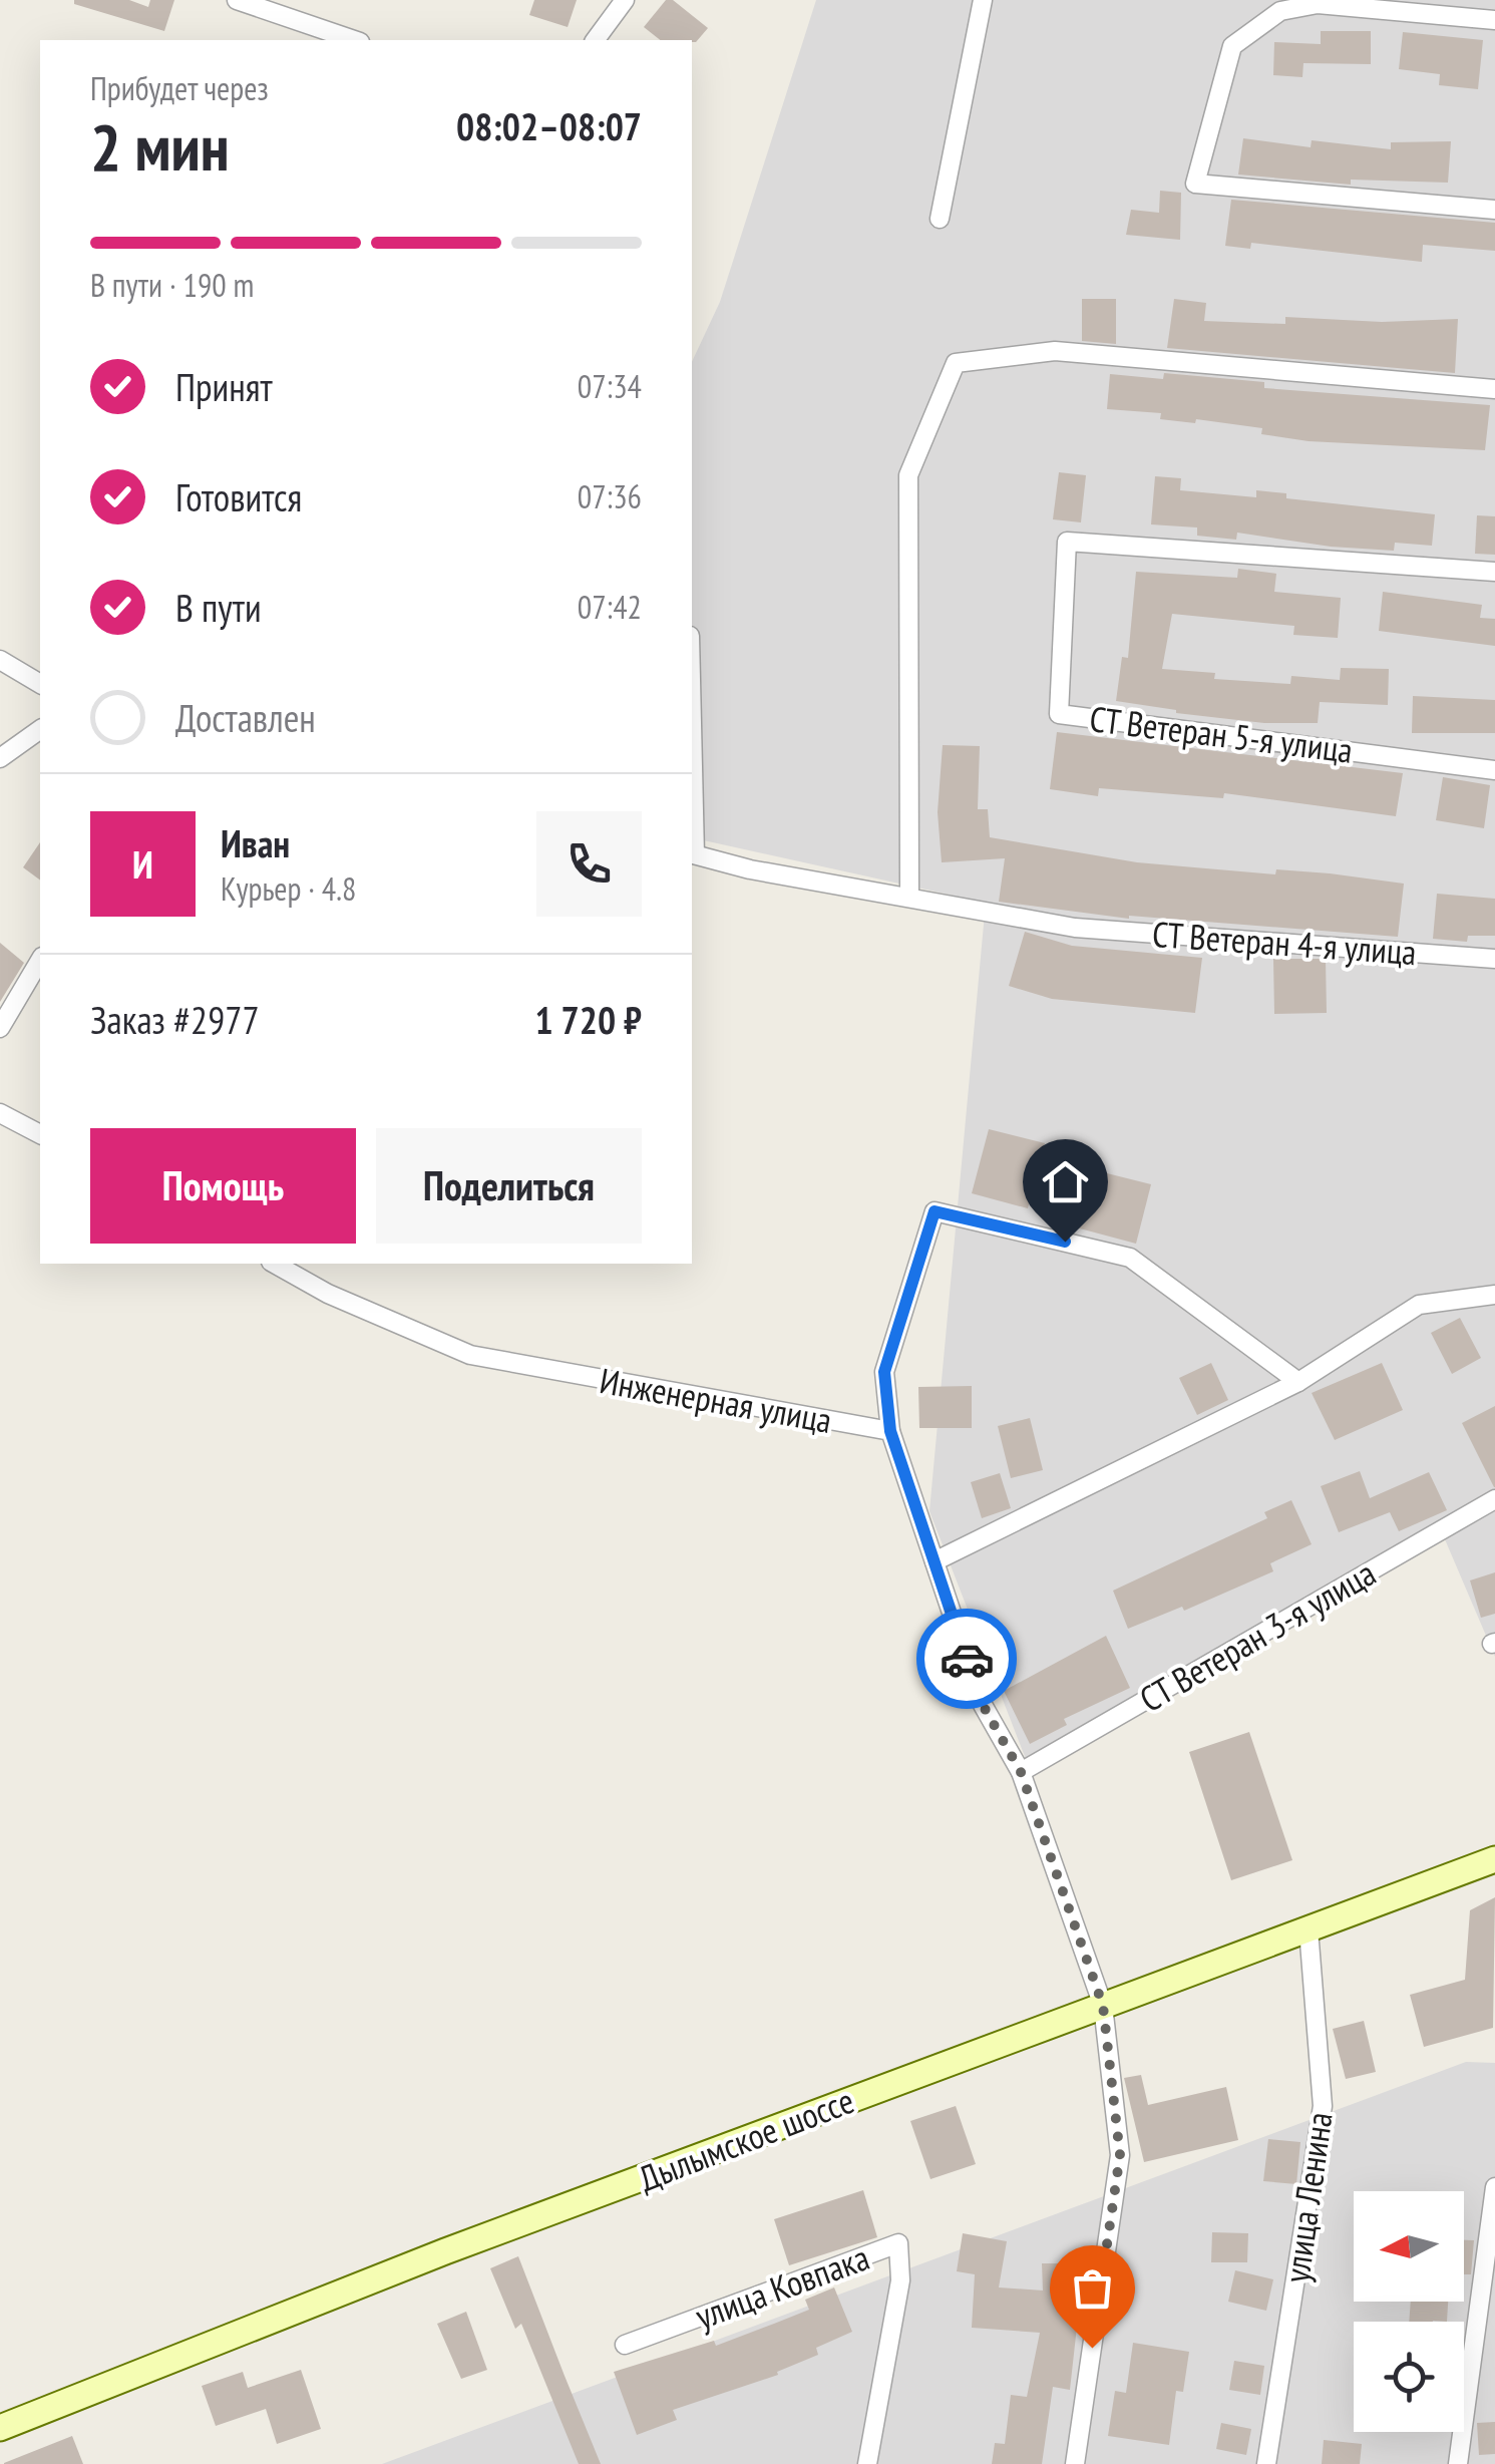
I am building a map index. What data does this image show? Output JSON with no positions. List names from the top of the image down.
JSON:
{
  "streets": {
    "main road": ["Дылымское шоссе"],
    "street": [
      "СТ Ветеран 5-я улица",
      "СТ Ветеран 4-я улица",
      "Инженерная улица",
      "СТ Ветеран 3-я улица",
      "улица Ленина",
      "улица Ковпака"
    ]
  },
  "crossings": [
    ["Дылымское шоссе", "улица Ленина"]
  ],
  "north": "left",
  "page": {
    "heading": ["2 мин", "Прибудет через", "08:02–08:07"],
    "panel": [
      "Иван",
      "Курьер · 4.8",
      "Заказ #2977",
      "1 720 ₽"
    ],
    "bar": "В пути · 190 m",
    "list": [
      ["Принят", "07:34"],
      ["Готовится", "07:36"],
      ["В пути", "07:42"],
      "Доставлен"
    ],
    "round": "И",
    "buttons": ["Помощь", "Поделиться"]
  }
}
